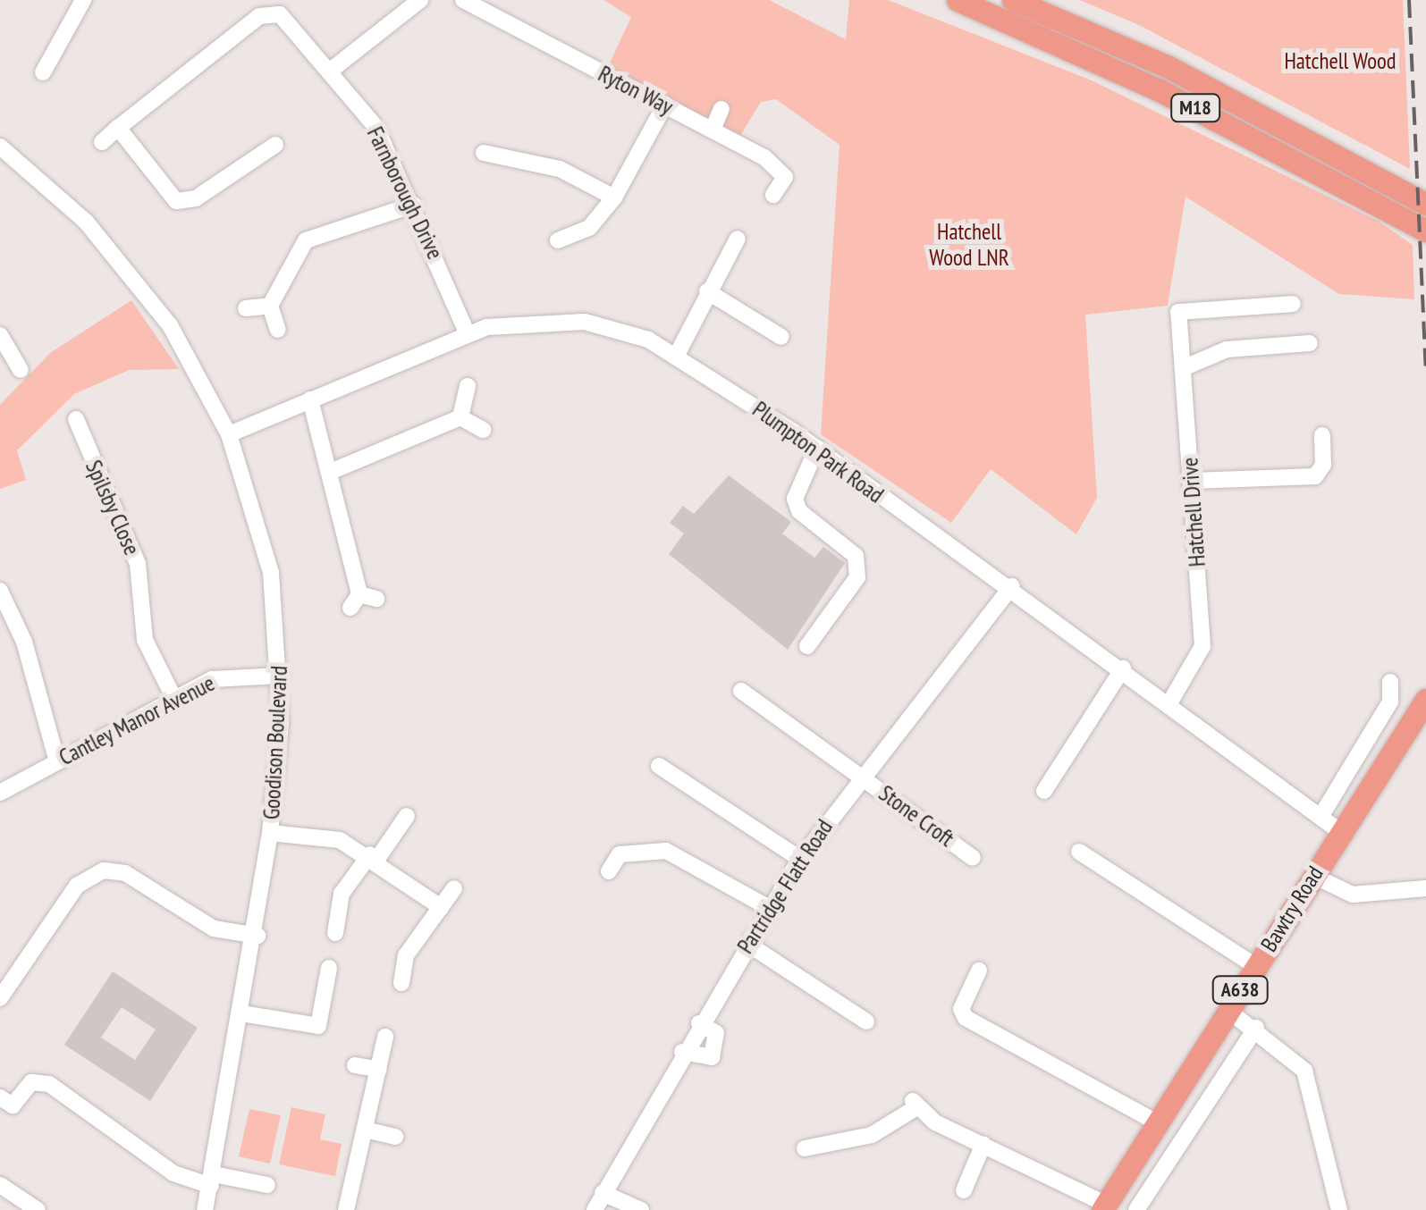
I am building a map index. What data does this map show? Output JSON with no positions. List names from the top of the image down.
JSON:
{
  "streets": {
    "highway": ["M18", "Bawtry Road", "A638"],
    "street": [
      "Ryton Way",
      "Farnborough Drive",
      "Plumpton Park Road",
      "Spilsby Close",
      "Hatchell Drive",
      "Cantley Manor Avenue",
      "Goodison Boulevard",
      "Stone Croft",
      "Partridge Flatt Road"
    ]
  },
  "crossings": [
    ["Farnborough Drive", "Plumpton Park Road"],
    ["Plumpton Park Road", "Hatchell Drive"],
    ["Plumpton Park Road", "Goodison Boulevard"],
    ["Plumpton Park Road", "Partridge Flatt Road"],
    ["Plumpton Park Road", "Bawtry Road"],
    ["Spilsby Close", "Cantley Manor Avenue"],
    ["Cantley Manor Avenue", "Goodison Boulevard"],
    ["Stone Croft", "Partridge Flatt Road"]
  ],
  "parks": ["Hatchell Wood", "Hatchell Wood LNR"]
}
